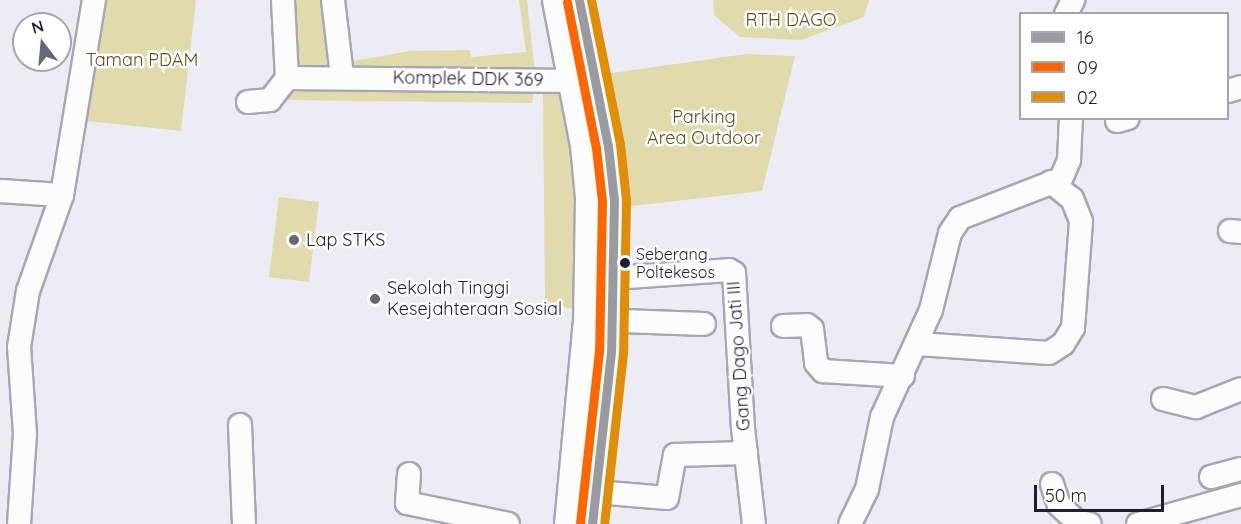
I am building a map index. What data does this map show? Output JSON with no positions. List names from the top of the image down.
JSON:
{
  "streets": {
    "street": ["Komplek DDK 369", "Gang Dago Jati III"]
  },
  "parks": ["RTH DAGO", "Taman PDAM", "Parking Area Outdoor"],
  "places": ["Lap STKS", "Seberang Poltekesos", "Sekolah Tinggi Kesejahteraan Sosial"],
  "lines": ["transit line 16", "transit line 02", "transit line 09"],
  "legend": ["16", "09", "02"],
  "scale_bar": "50 m",
  "north": "top"
}
